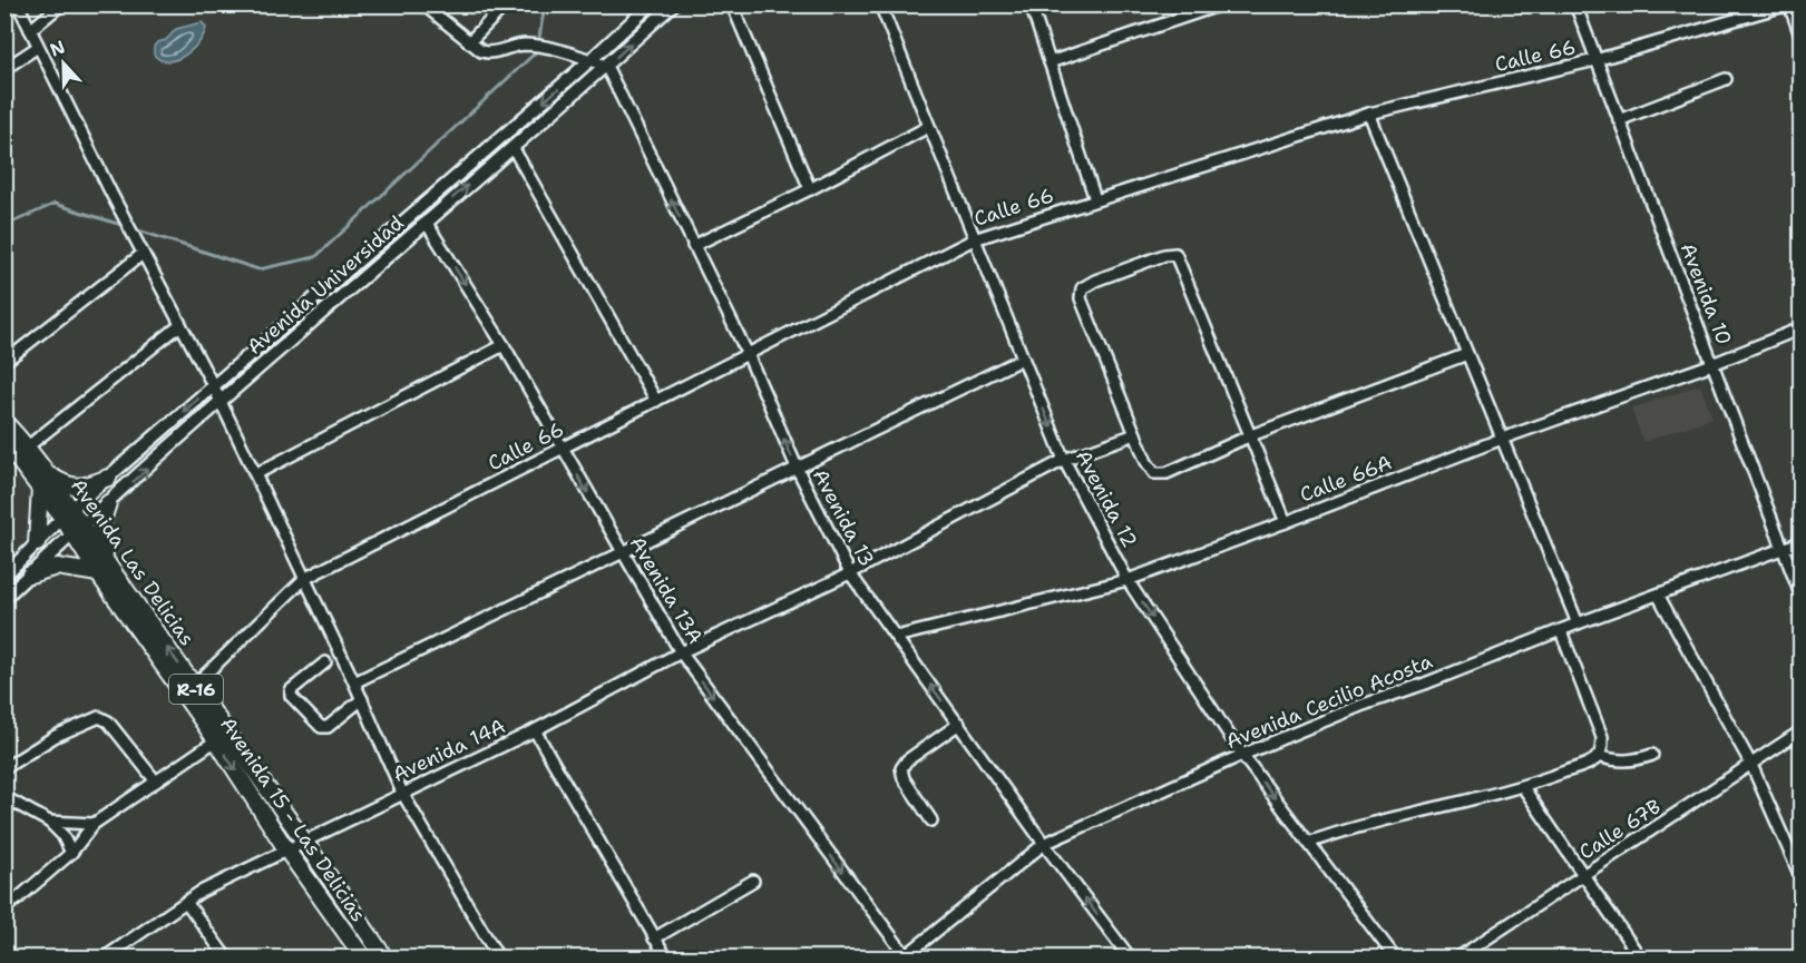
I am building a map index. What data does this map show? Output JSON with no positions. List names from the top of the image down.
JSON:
{
  "streets": {
    "main road": ["Avenida Las Delicias", "R-16", "Avenida 15 - Las Delicias"],
    "street": [
      "Calle 66",
      "Avenida Universidad",
      "Avenida 10",
      "Calle 66A",
      "Avenida 12",
      "Avenida 13",
      "Avenida 13A",
      "Avenida Cecilio Acosta",
      "Avenida 14A",
      "Calle 67B"
    ]
  },
  "crossings": [
    ["Calle 66", "Avenida 10"],
    ["Calle 66", "Avenida 12"],
    ["Calle 66", "Avenida 13"],
    ["Calle 66", "Avenida Las Delicias"],
    ["Calle 66", "Avenida 13A"],
    ["Avenida Universidad", "Avenida 13"],
    ["Avenida Universidad", "Avenida Las Delicias"],
    ["Avenida Universidad", "Avenida 13A"],
    ["Avenida 10", "Calle 66A"],
    ["Avenida 10", "Avenida Cecilio Acosta"],
    ["Calle 66A", "Avenida 12"],
    ["Calle 66A", "Avenida 13"],
    ["Avenida 12", "Avenida Cecilio Acosta"],
    ["Avenida 13", "Avenida Cecilio Acosta"],
    ["Avenida Las Delicias", "R-16"],
    ["Avenida Las Delicias", "Avenida 14A"],
    ["Avenida Las Delicias", "Avenida 15 - Las Delicias"],
    ["Avenida 13A", "Avenida Cecilio Acosta"],
    ["Avenida 14A", "Avenida 15 - Las Delicias"]
  ],
  "one_way": ["Avenida 12", "Avenida 13", "Avenida 13A"],
  "north": "top"
}
